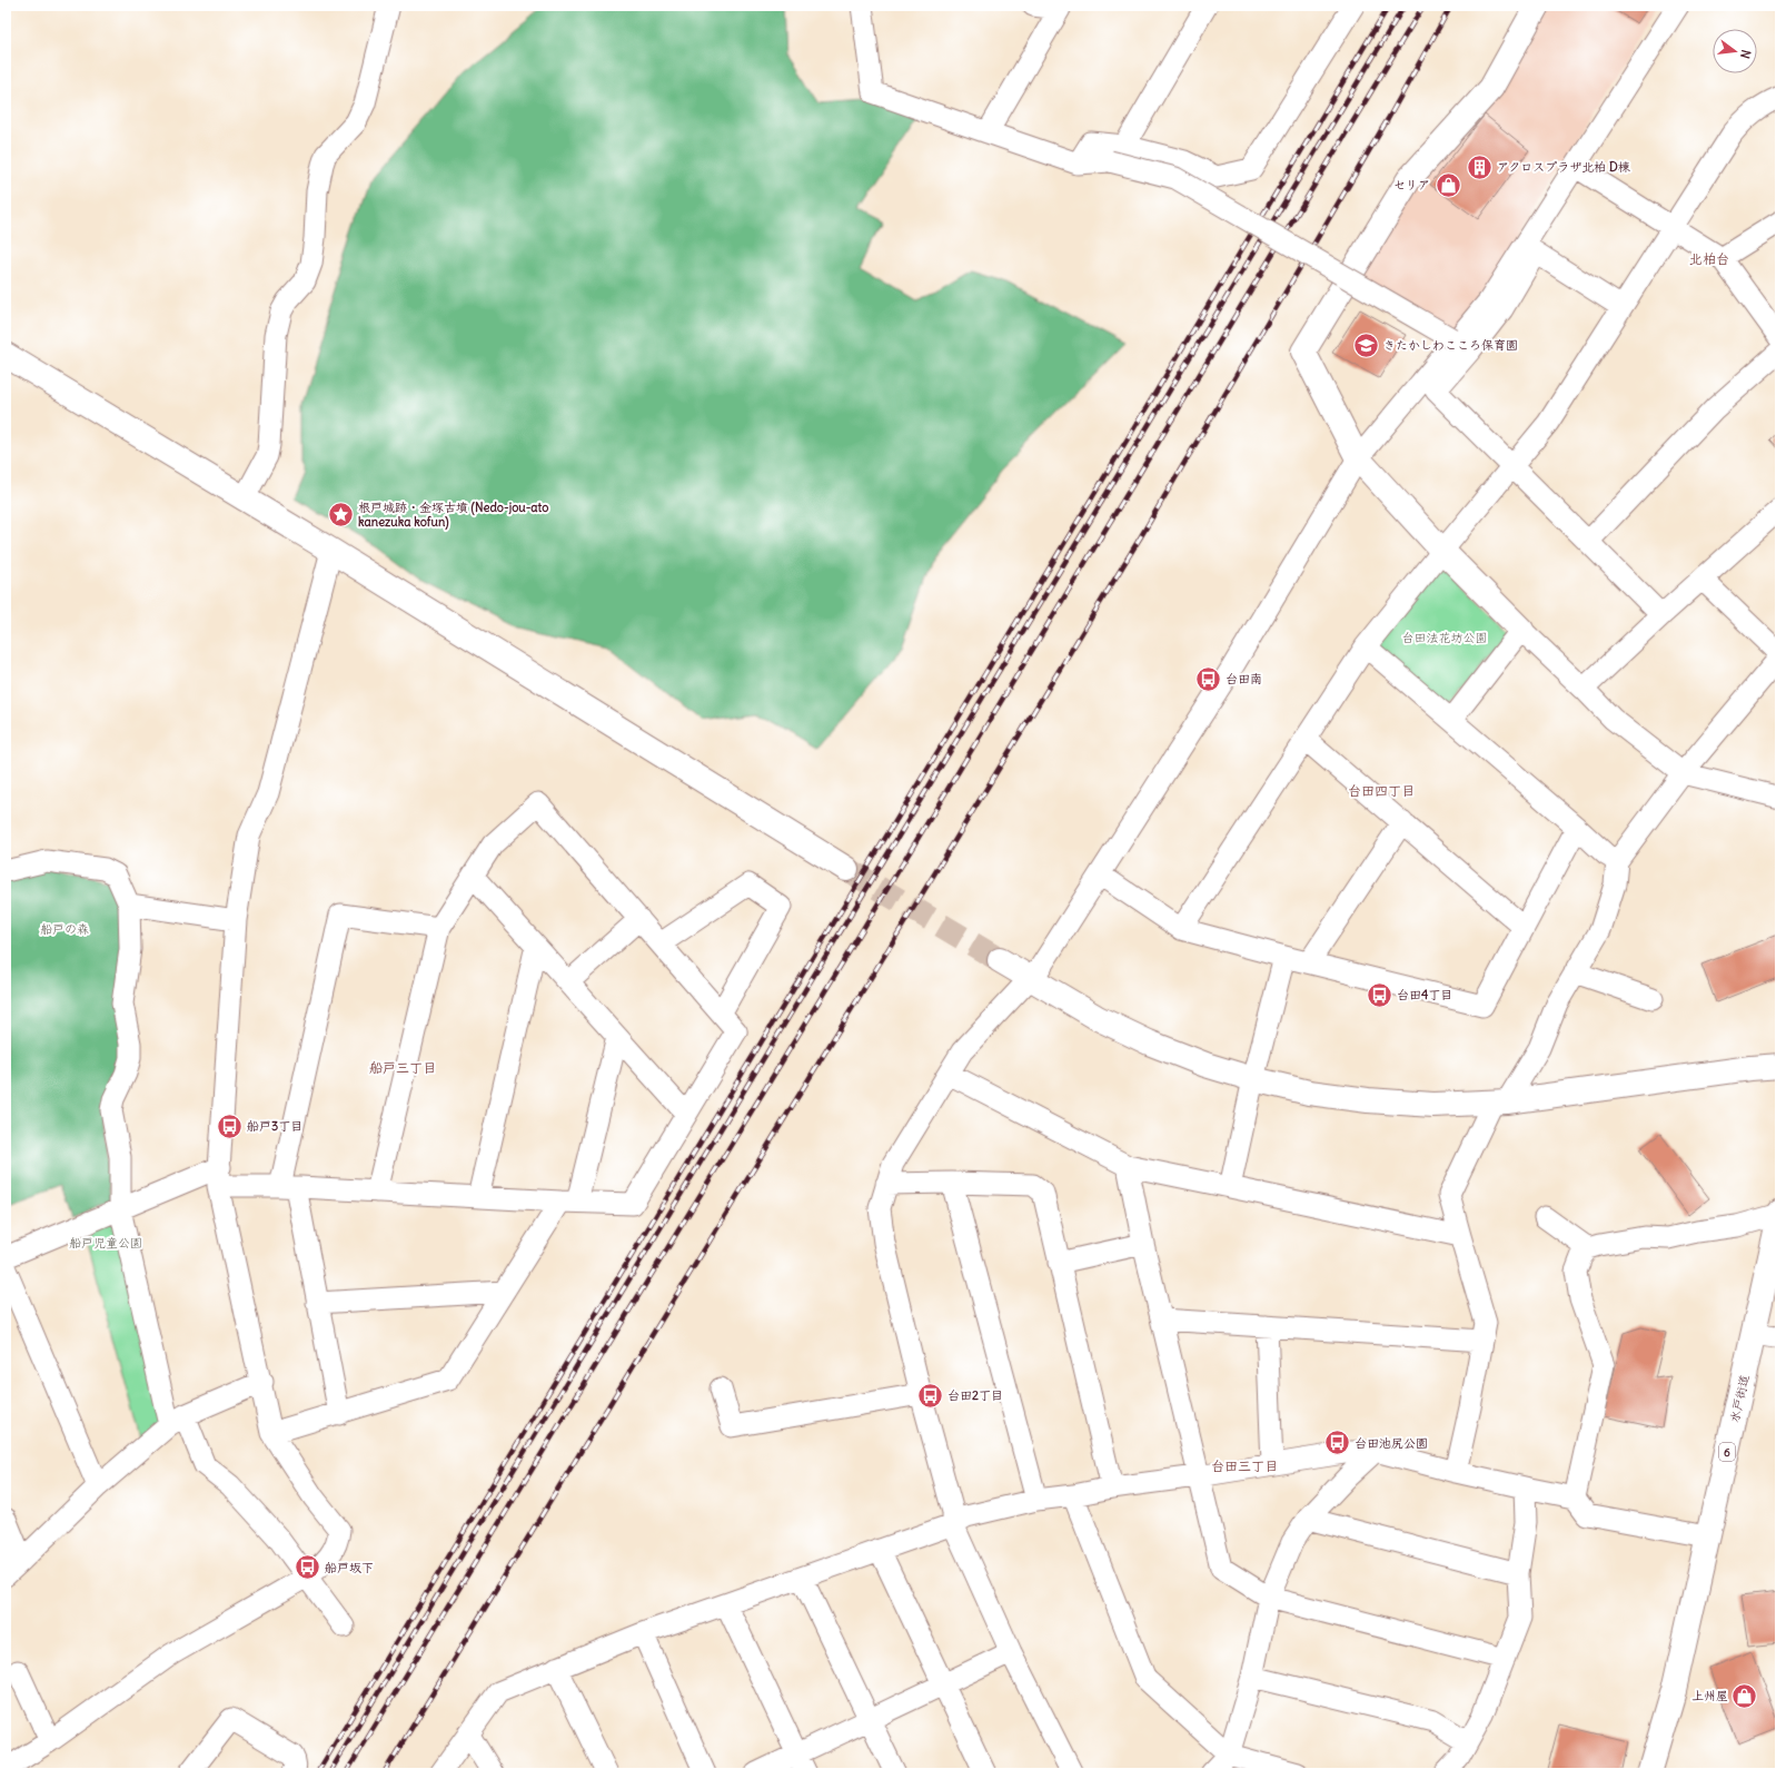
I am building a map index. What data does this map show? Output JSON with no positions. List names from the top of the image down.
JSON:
{
  "streets": {
    "main road": ["水戸街道", "6"]
  },
  "districts": [
    "北柏台",
    "台田四丁目",
    "船戸三丁目",
    "台田三丁目"
  ],
  "parks": ["台田法花坊公園", "船戸の森", "船戸児童公園"],
  "places": {
    "building": ["アクロスプラザ北柏 D棟"],
    "shop": ["セリア", "上州屋"],
    "school or university": ["きたかしわこころ保育園"],
    "place": ["根戸城跡・金塚古墳 (Nedo-jou-ato kanezuka kofun)"],
    "bus stop": [
      "台田南",
      "台田4丁目",
      "船戸3丁目",
      "台田2丁目",
      "台田池尻公園",
      "船戸坂下"
    ]
  },
  "north": "right"
}
